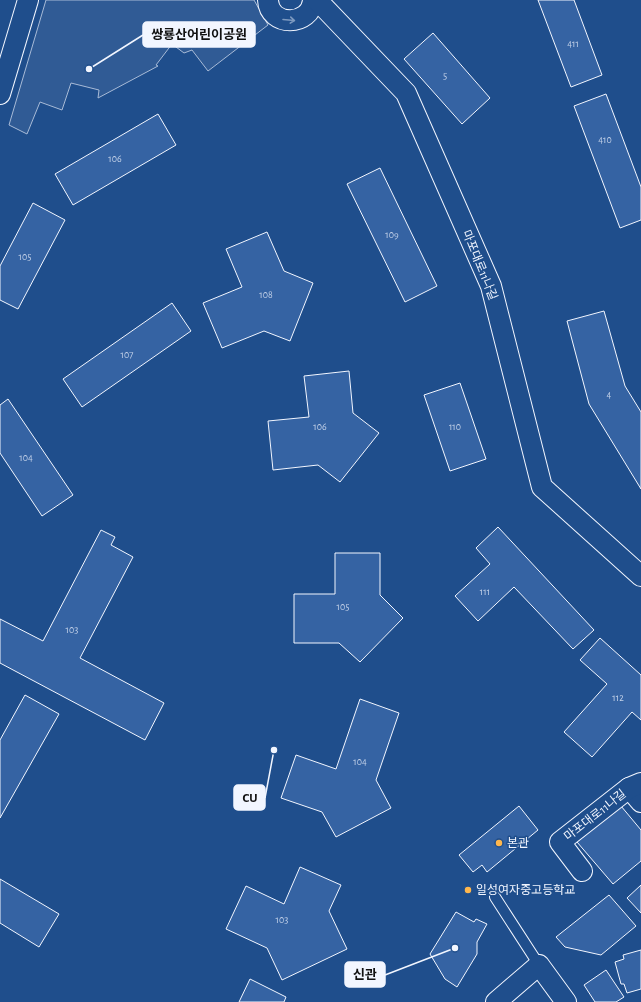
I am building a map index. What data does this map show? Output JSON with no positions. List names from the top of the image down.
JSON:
{
  "streets": {
    "street": ["마포대로11나길"]
  },
  "places": [
    "쌍룡산어린이공원",
    "CU",
    "본관",
    "일성여자중고등학교",
    "신관"
  ],
  "house_numbers": [
    "411",
    "5",
    "410",
    "106",
    "109",
    "105",
    "108",
    "107",
    "4",
    "106",
    "110",
    "104",
    "111",
    "105",
    "103",
    "112",
    "104",
    "103"
  ]
}
